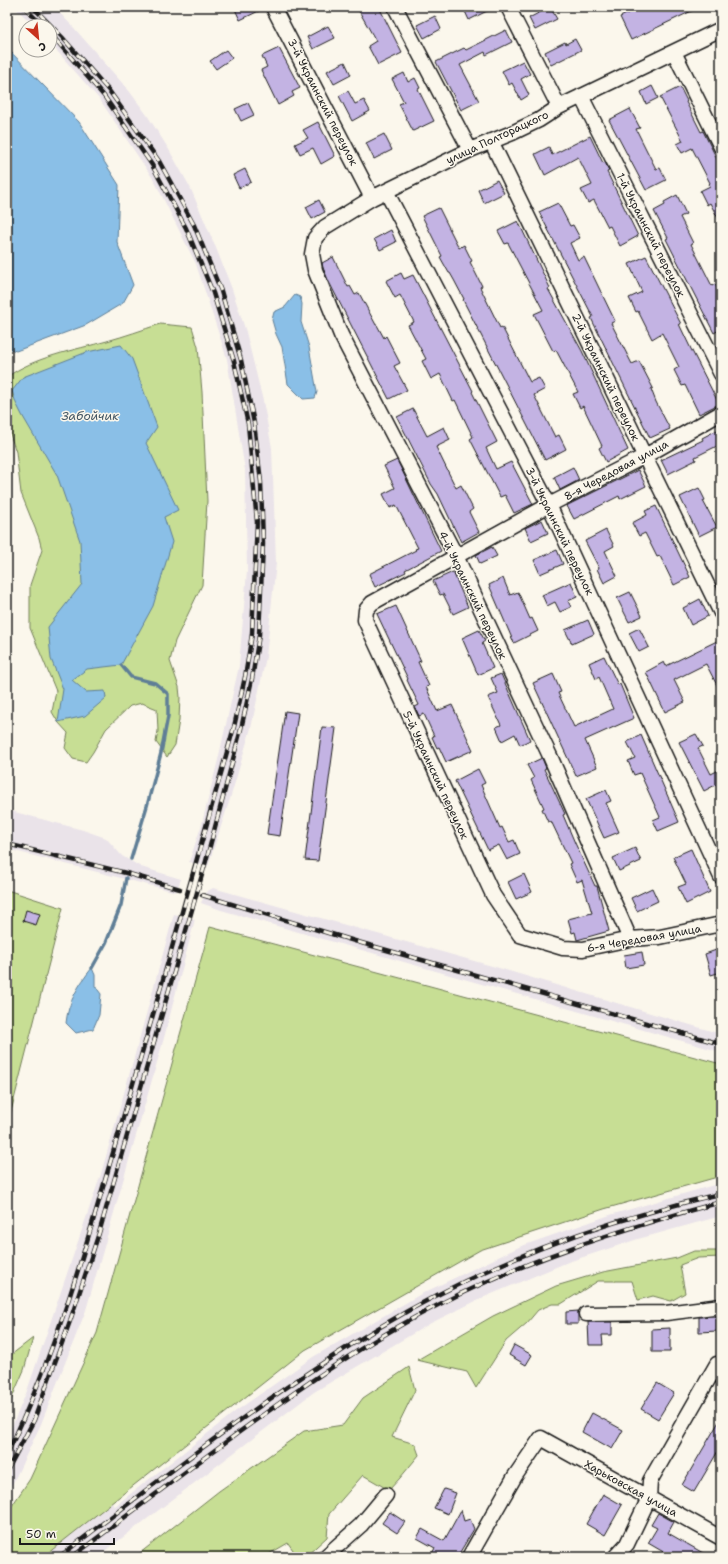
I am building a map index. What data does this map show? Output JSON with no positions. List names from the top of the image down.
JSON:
{
  "streets": {
    "street": [
      "3-й Украинский переулок",
      "улица Полторацкого",
      "1-й Украинский переулок",
      "2-й Украинский переулок",
      "8-я Чередовая улица",
      "4-й Украинский переулок",
      "5-й Украинский переулок",
      "6-я Чередовая улица",
      "Харьковская улица"
    ]
  },
  "crossings": [
    ["3-й Украинский переулок", "улица Полторацкого"],
    ["3-й Украинский переулок", "8-я Чередовая улица"],
    ["улица Полторацкого", "1-й Украинский переулок"],
    ["улица Полторацкого", "2-й Украинский переулок"],
    ["улица Полторацкого", "4-й Украинский переулок"],
    ["2-й Украинский переулок", "8-я Чередовая улица"],
    ["8-я Чередовая улица", "4-й Украинский переулок"],
    ["8-я Чередовая улица", "5-й Украинский переулок"],
    ["4-й Украинский переулок", "6-я Чередовая улица"],
    ["5-й Украинский переулок", "6-я Чередовая улица"]
  ],
  "water": ["Забойчик"],
  "scale_bar": "50 m",
  "north": "bottom right"
}
